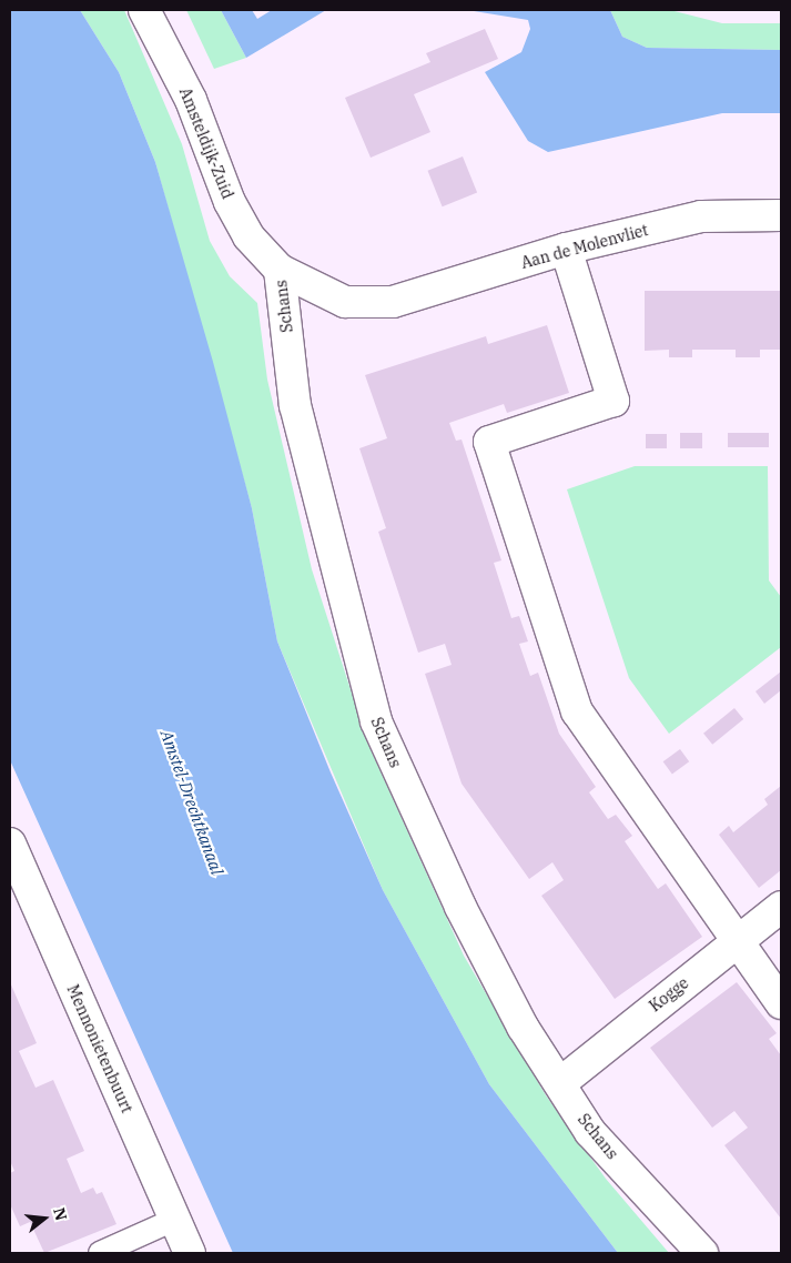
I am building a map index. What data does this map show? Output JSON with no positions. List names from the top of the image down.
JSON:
{
  "streets": {
    "street": [
      "Amsteldijk-Zuid",
      "Aan de Molenvliet",
      "Schans",
      "Kogge",
      "Mennonietenbuurt"
    ]
  },
  "crossings": [
    ["Amsteldijk-Zuid", "Schans"],
    ["Aan de Molenvliet", "Schans"],
    ["Schans", "Kogge"]
  ],
  "water": ["Amstel-Drechtkanaal"],
  "north": "right"
}
